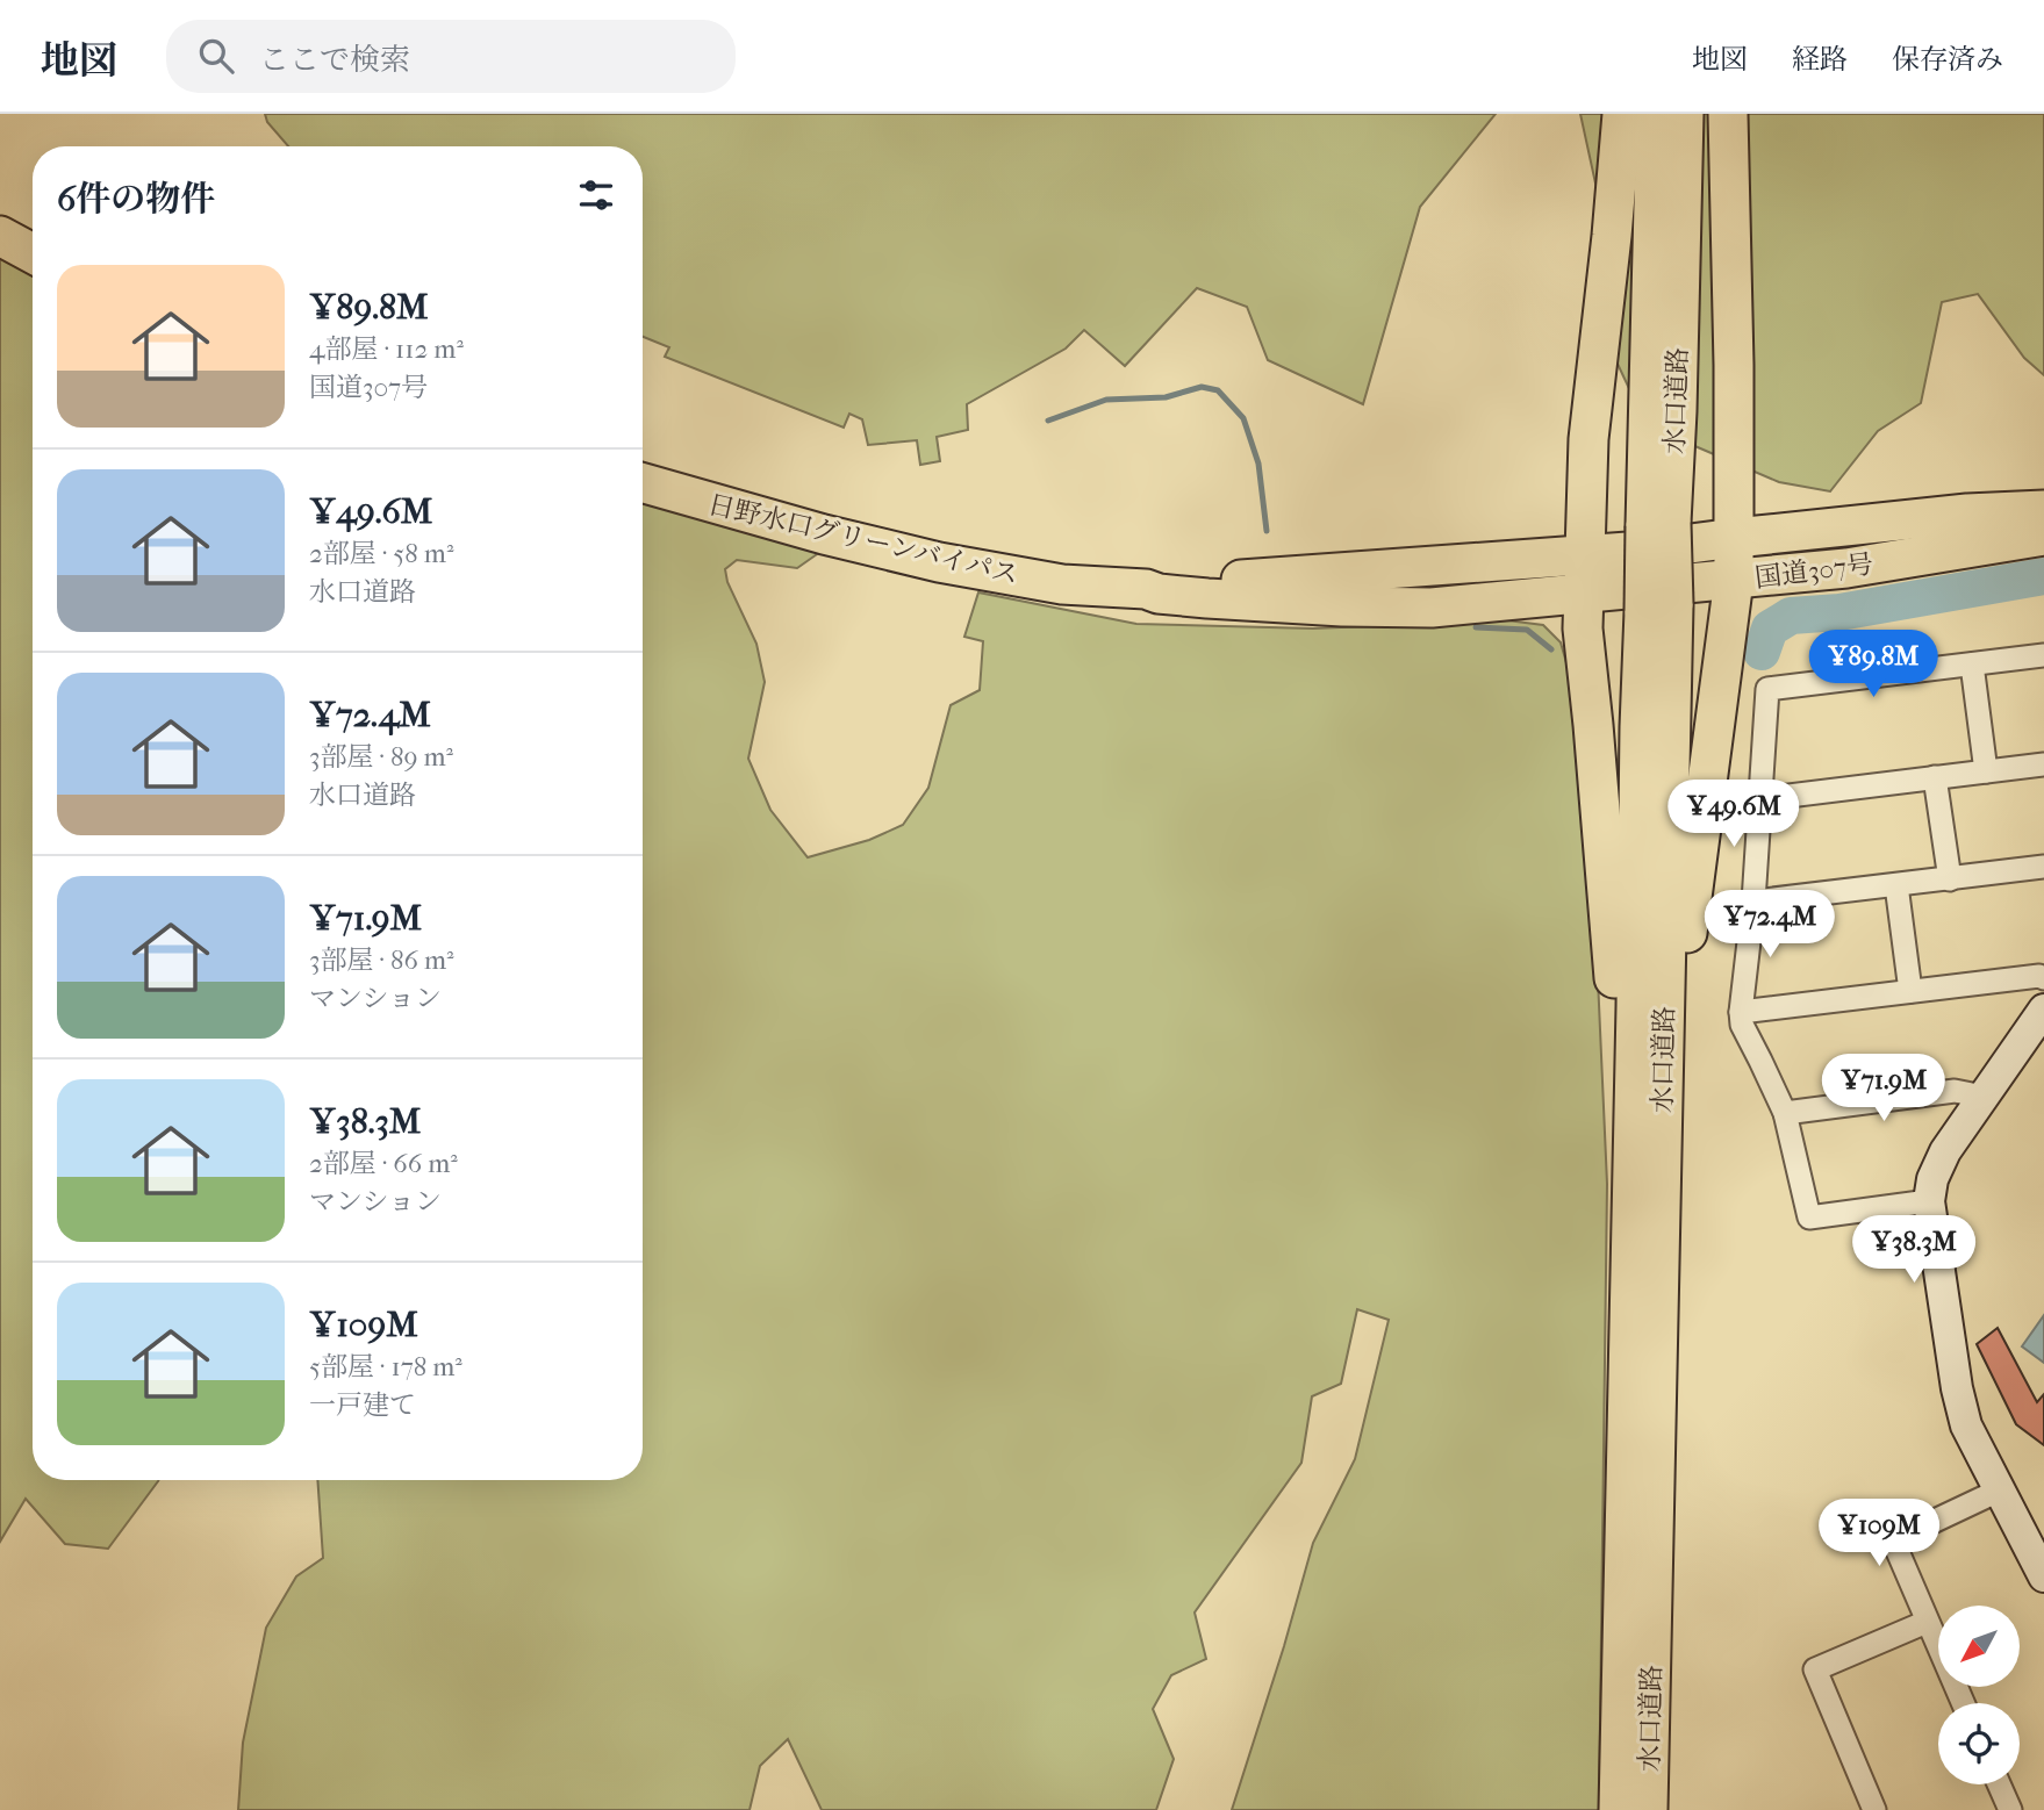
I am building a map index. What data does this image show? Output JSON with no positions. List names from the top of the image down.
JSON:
{
  "streets": {
    "highway": ["水口道路", "日野水口グリーンバイパス", "国道307号"]
  },
  "crossings": [
    ["日野水口グリーンバイパス", "国道307号"]
  ],
  "north": "bottom left",
  "page": {
    "header": "地図",
    "search": "ここで検索",
    "nav": ["地図", "経路", "保存済み"],
    "heading": "6件の物件",
    "list": [
      {
        "name": "¥89.8M",
        "note": "4部屋 · 112 m² · 国道307号"
      },
      {
        "name": "¥49.6M",
        "note": "2部屋 · 58 m² · 水口道路"
      },
      {
        "name": "¥72.4M",
        "note": "3部屋 · 89 m² · 水口道路"
      },
      {
        "name": "¥71.9M",
        "note": "3部屋 · 86 m² · マンション"
      },
      {
        "name": "¥38.3M",
        "note": "2部屋 · 66 m² · マンション"
      },
      {
        "name": "¥109M",
        "note": "5部屋 · 178 m² · 一戸建て"
      }
    ],
    "price": [
      "¥89.8M",
      "¥49.6M",
      "¥72.4M",
      "¥71.9M",
      "¥38.3M",
      "¥109M"
    ]
  }
}
